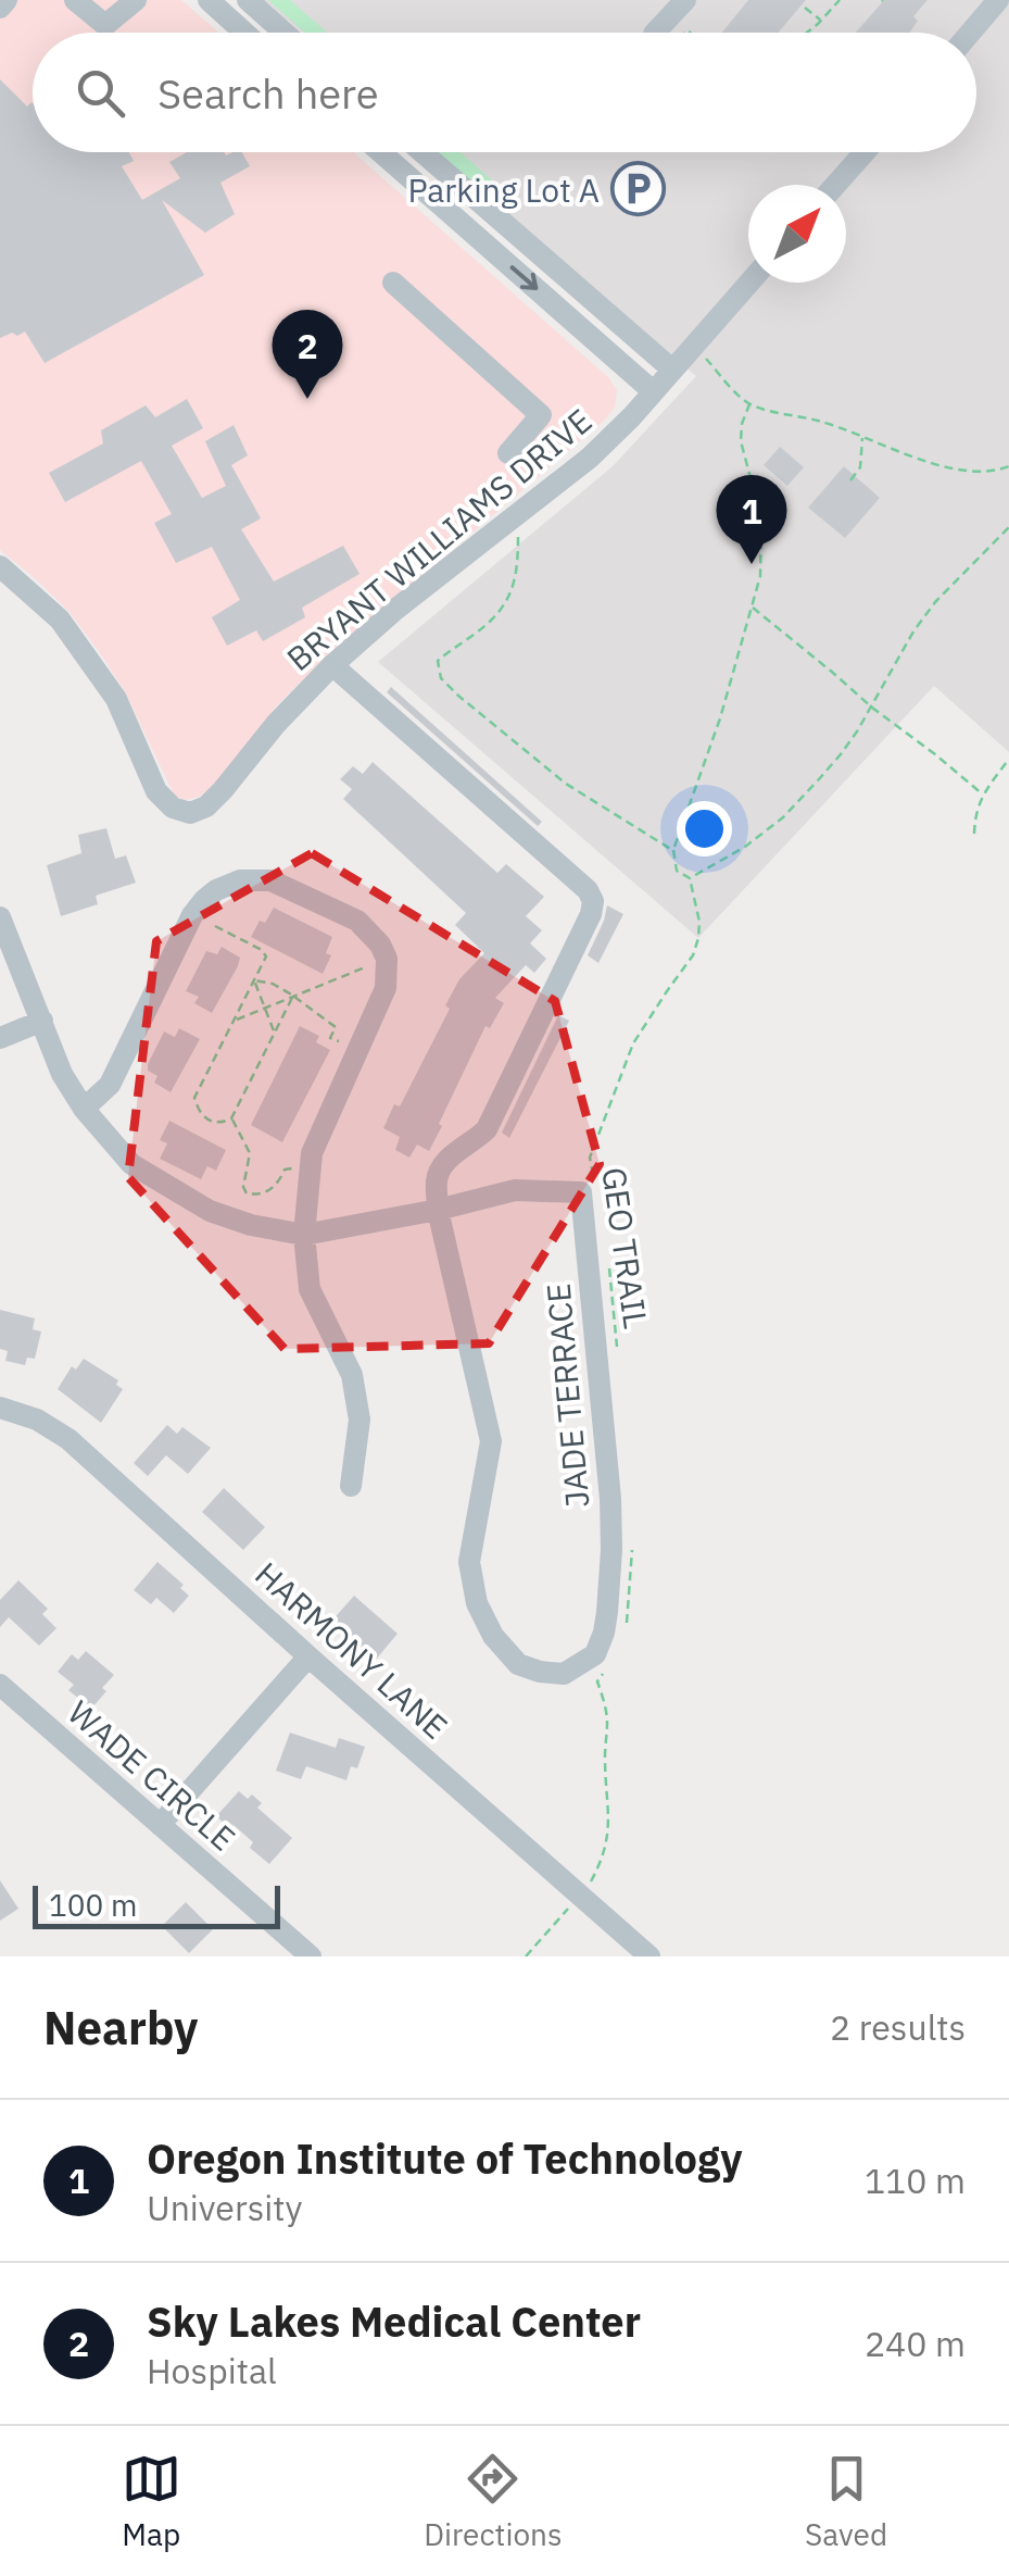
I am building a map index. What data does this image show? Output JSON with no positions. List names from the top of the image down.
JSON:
{
  "streets": {
    "street": [
      "BRYANT WILLIAMS DRIVE",
      "JADE TERRACE",
      "HARMONY LANE",
      "WADE CIRCLE"
    ],
    "path": ["GEO TRAIL"]
  },
  "places": {
    "parking": ["Parking Lot A"]
  },
  "scale_bar": "100 m",
  "north": "top right",
  "page": {
    "search": "Search here",
    "pins": ["2", "1"],
    "scale": "100 m",
    "heading": ["Nearby", "2 results"],
    "list": [
      {
        "mark": "1",
        "name": "Oregon Institute of Technology",
        "note": "University",
        "value": "110 m"
      },
      {
        "mark": "2",
        "name": "Sky Lakes Medical Center",
        "note": "Hospital",
        "value": "240 m"
      }
    ],
    "nav": ["Map", "Directions", "Saved"]
  }
}
